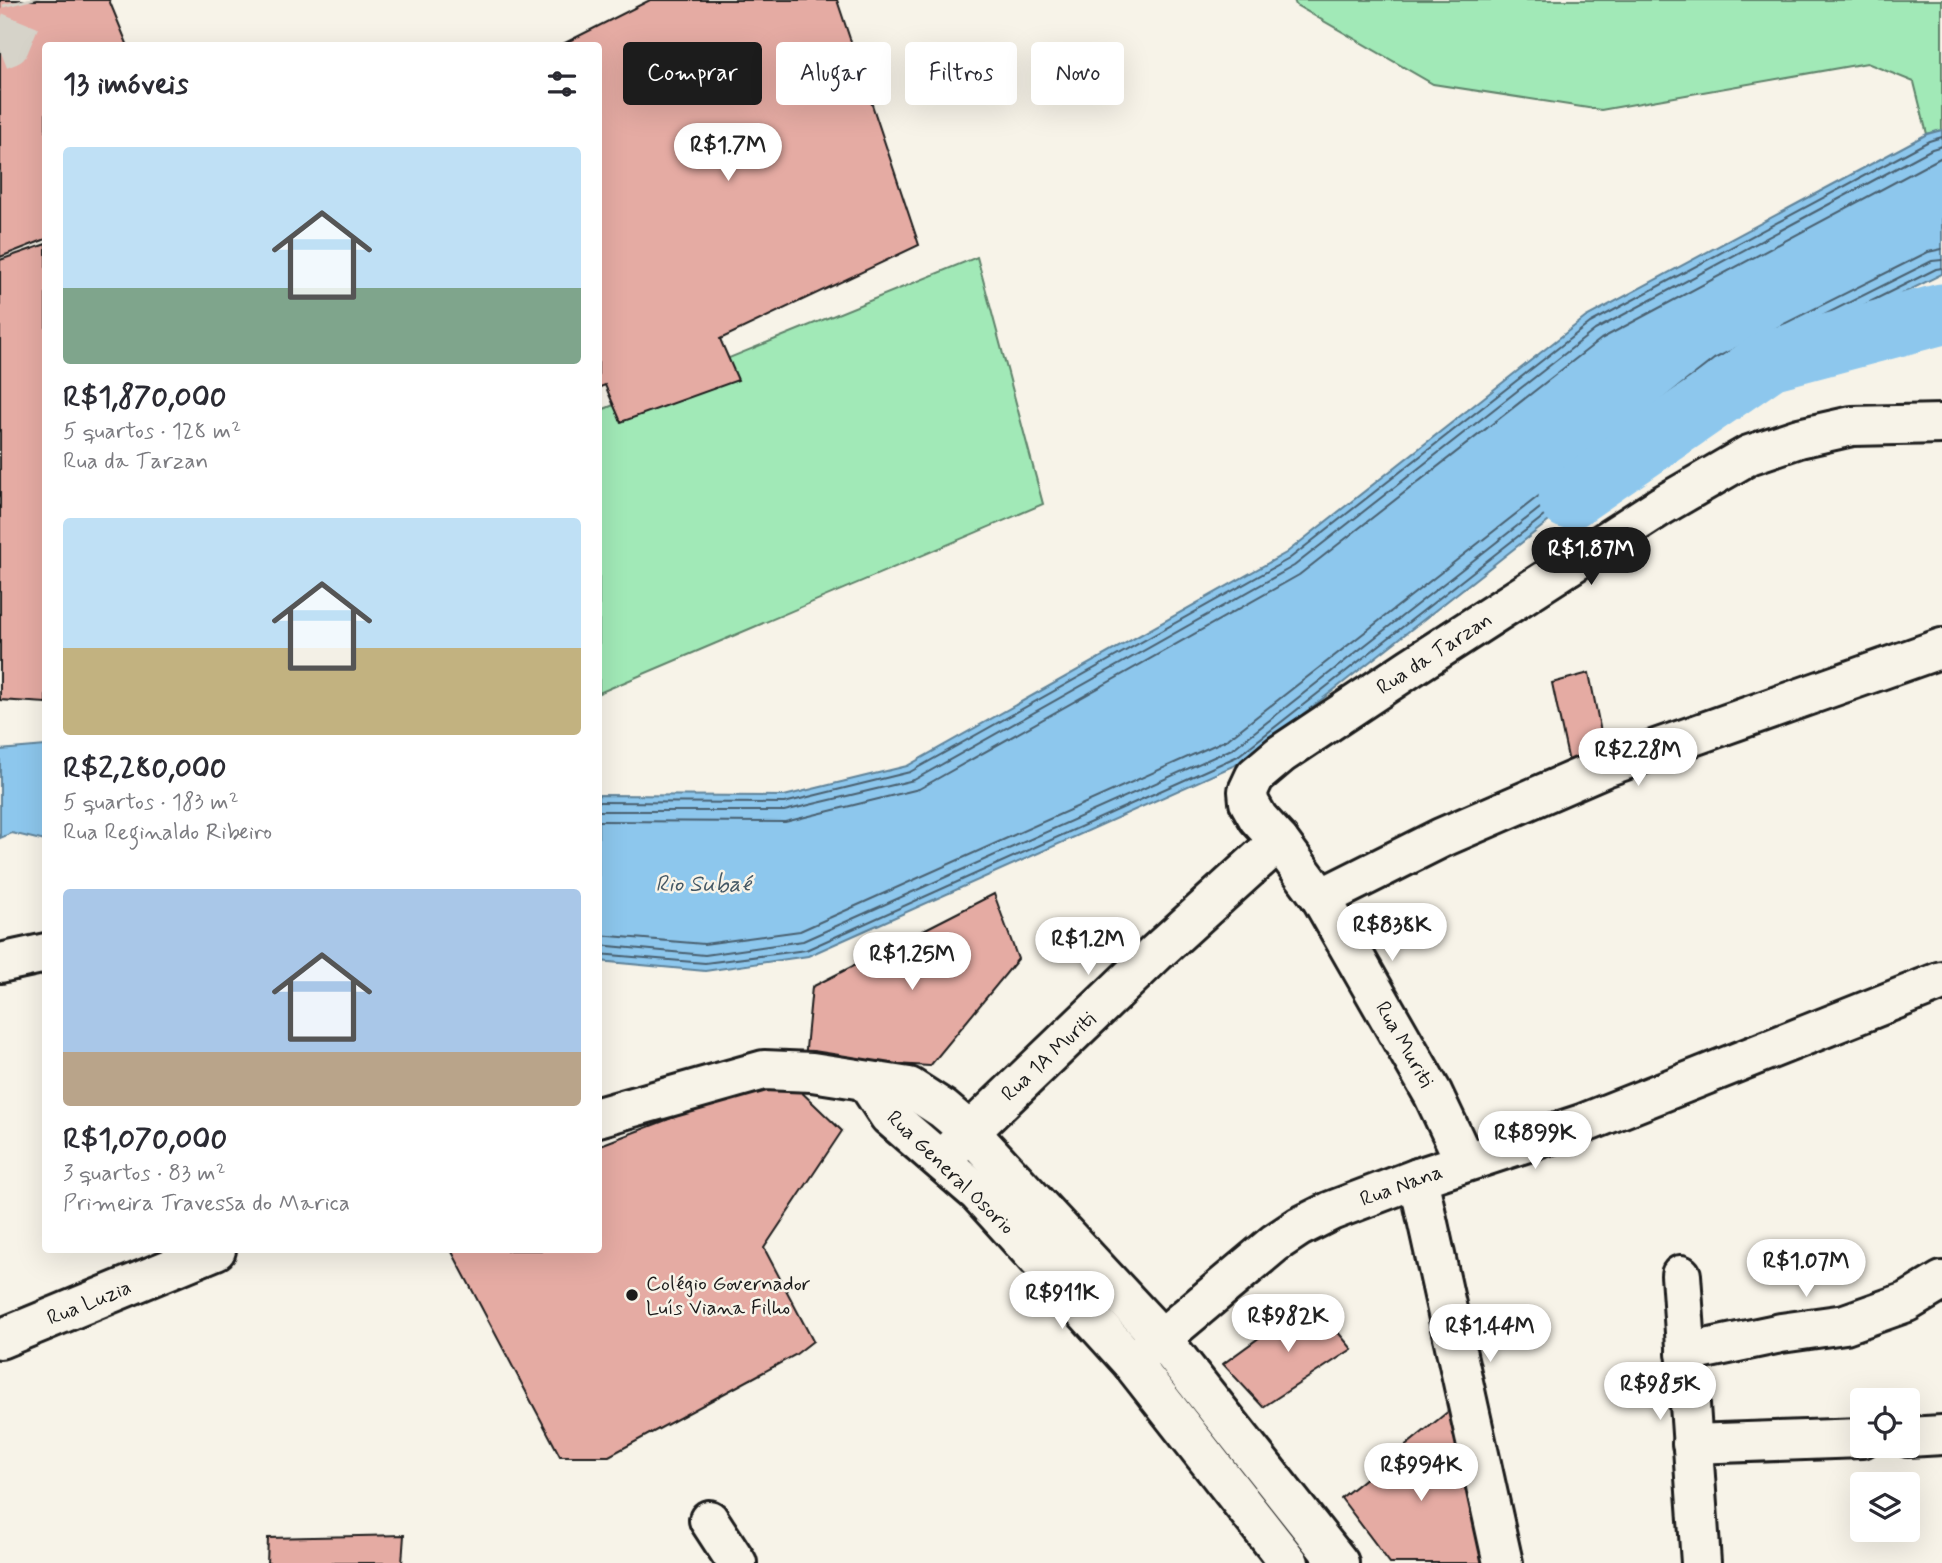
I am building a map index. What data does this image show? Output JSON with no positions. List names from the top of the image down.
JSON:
{
  "streets": {
    "street": [
      "Rua da Tarzan",
      "Rua Muriti",
      "Rua 1A Muriti",
      "Rua General Osorio",
      "Rua Nana",
      "Rua Luzia"
    ]
  },
  "crossings": [
    ["Rua da Tarzan", "Rua Muriti"],
    ["Rua Muriti", "Rua 1A Muriti"],
    ["Rua Muriti", "Rua Nana"],
    ["Rua 1A Muriti", "Rua General Osorio"],
    ["Rua General Osorio", "Rua Nana"]
  ],
  "water": ["Rio Subaé"],
  "places": ["Colégio Governador Luís Viana Filho"],
  "page": {
    "chip": [
      "Comprar",
      "Alugar",
      "Filtros",
      "Novo"
    ],
    "heading": "13 imóveis",
    "price": [
      "R$1.7M",
      "R$1.87M",
      "R$2.28M",
      "R$838K",
      "R$1.2M",
      "R$1.25M",
      "R$899K",
      "R$1.07M",
      "R$911K",
      "R$982K",
      "R$1.44M",
      "R$985K",
      "R$994K"
    ],
    "list": [
      {
        "name": "R$1,870,000",
        "note": "5 quartos · 128 m² · Rua da Tarzan"
      },
      {
        "name": "R$2,280,000",
        "note": "5 quartos · 183 m² · Rua Reginaldo Ribeiro"
      },
      {
        "name": "R$1,070,000",
        "note": "3 quartos · 83 m² · Primeira Travessa do Marica"
      }
    ]
  }
}
